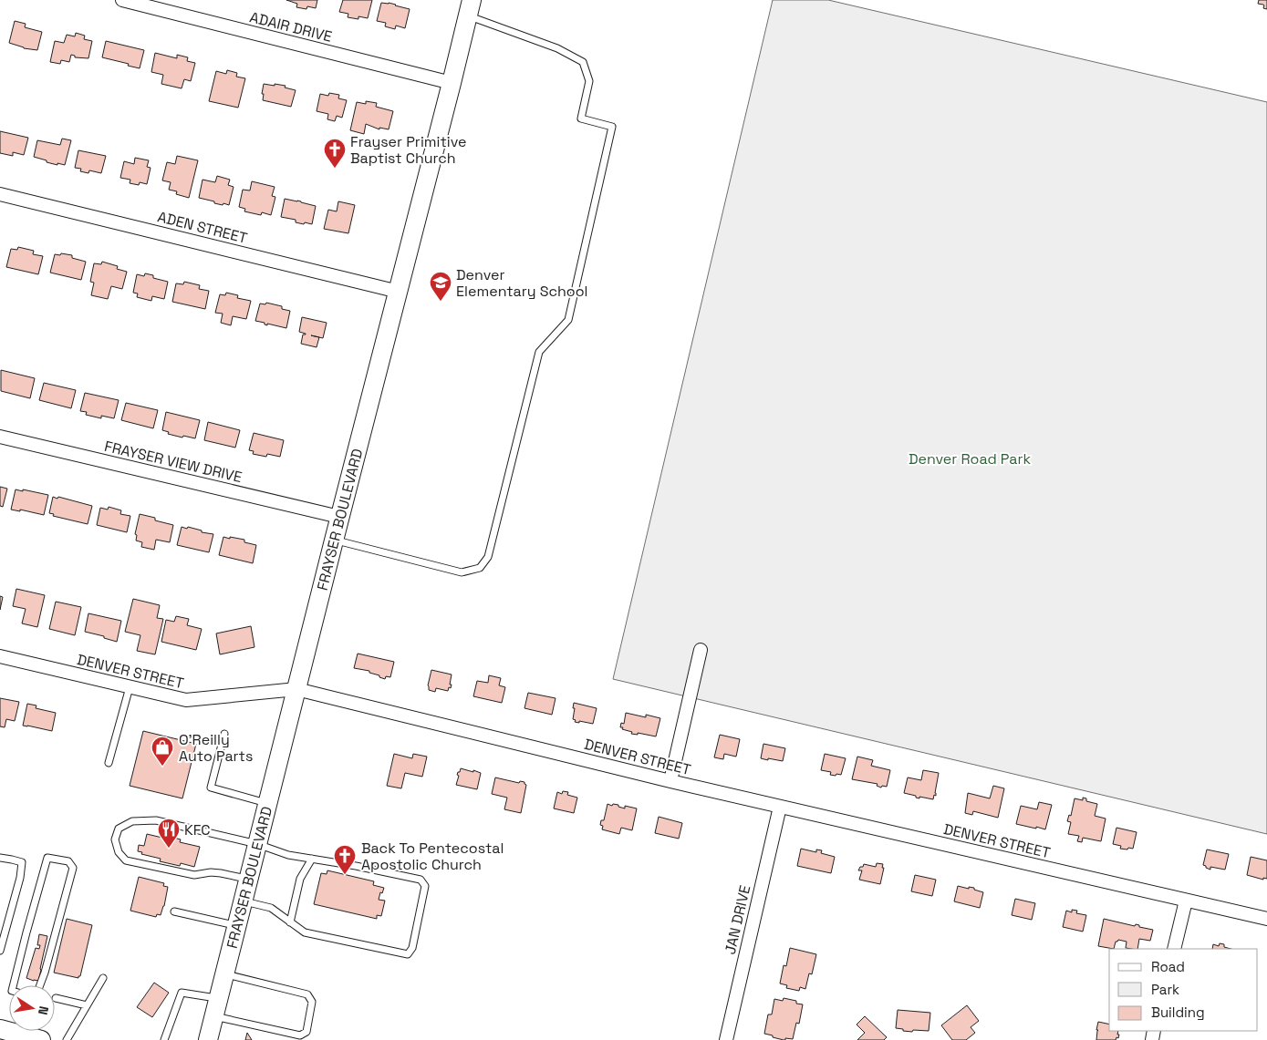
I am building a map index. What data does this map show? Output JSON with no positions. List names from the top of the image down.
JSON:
{
  "streets": {
    "main road": ["FRAYSER BOULEVARD"],
    "street": [
      "ADAIR DRIVE",
      "ADEN STREET",
      "FRAYSER VIEW DRIVE",
      "DENVER STREET",
      "JAN DRIVE"
    ]
  },
  "crossings": [
    ["ADAIR DRIVE", "FRAYSER BOULEVARD"],
    ["ADEN STREET", "FRAYSER BOULEVARD"],
    ["FRAYSER VIEW DRIVE", "FRAYSER BOULEVARD"],
    ["FRAYSER BOULEVARD", "DENVER STREET"],
    ["DENVER STREET", "JAN DRIVE"]
  ],
  "parks": ["Denver Road Park"],
  "places": {
    "church": ["Frayser Primitive Baptist Church", "Back To Pentecostal Apostolic Church"],
    "school or university": ["Denver Elementary School"],
    "shop": ["O'Reilly Auto Parts"],
    "restaurant": ["KFC"]
  },
  "legend": ["Road", "Park", "Building"],
  "north": "right"
}
